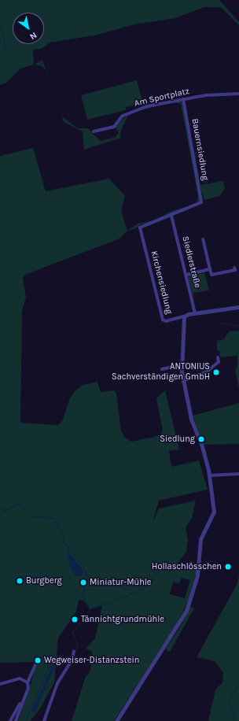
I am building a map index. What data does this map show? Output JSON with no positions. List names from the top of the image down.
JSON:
{
  "streets": {
    "street": [
      "Am Sportplatz",
      "Bauernsiedlung",
      "Siedlerstraße",
      "Kirchensiedlung"
    ]
  },
  "crossings": [
    ["Am Sportplatz", "Bauernsiedlung"],
    ["Bauernsiedlung", "Siedlerstraße"],
    ["Bauernsiedlung", "Kirchensiedlung"],
    ["Siedlerstraße", "Kirchensiedlung"]
  ],
  "places": [
    "ANTONIUS Sachverständigen GmbH",
    "Siedlung",
    "Hollaschlösschen",
    "Burgberg",
    "Miniatur-Mühle",
    "Tännichtgrundmühle",
    "Wegweiser-Distanzstein"
  ],
  "north": "bottom right"
}
